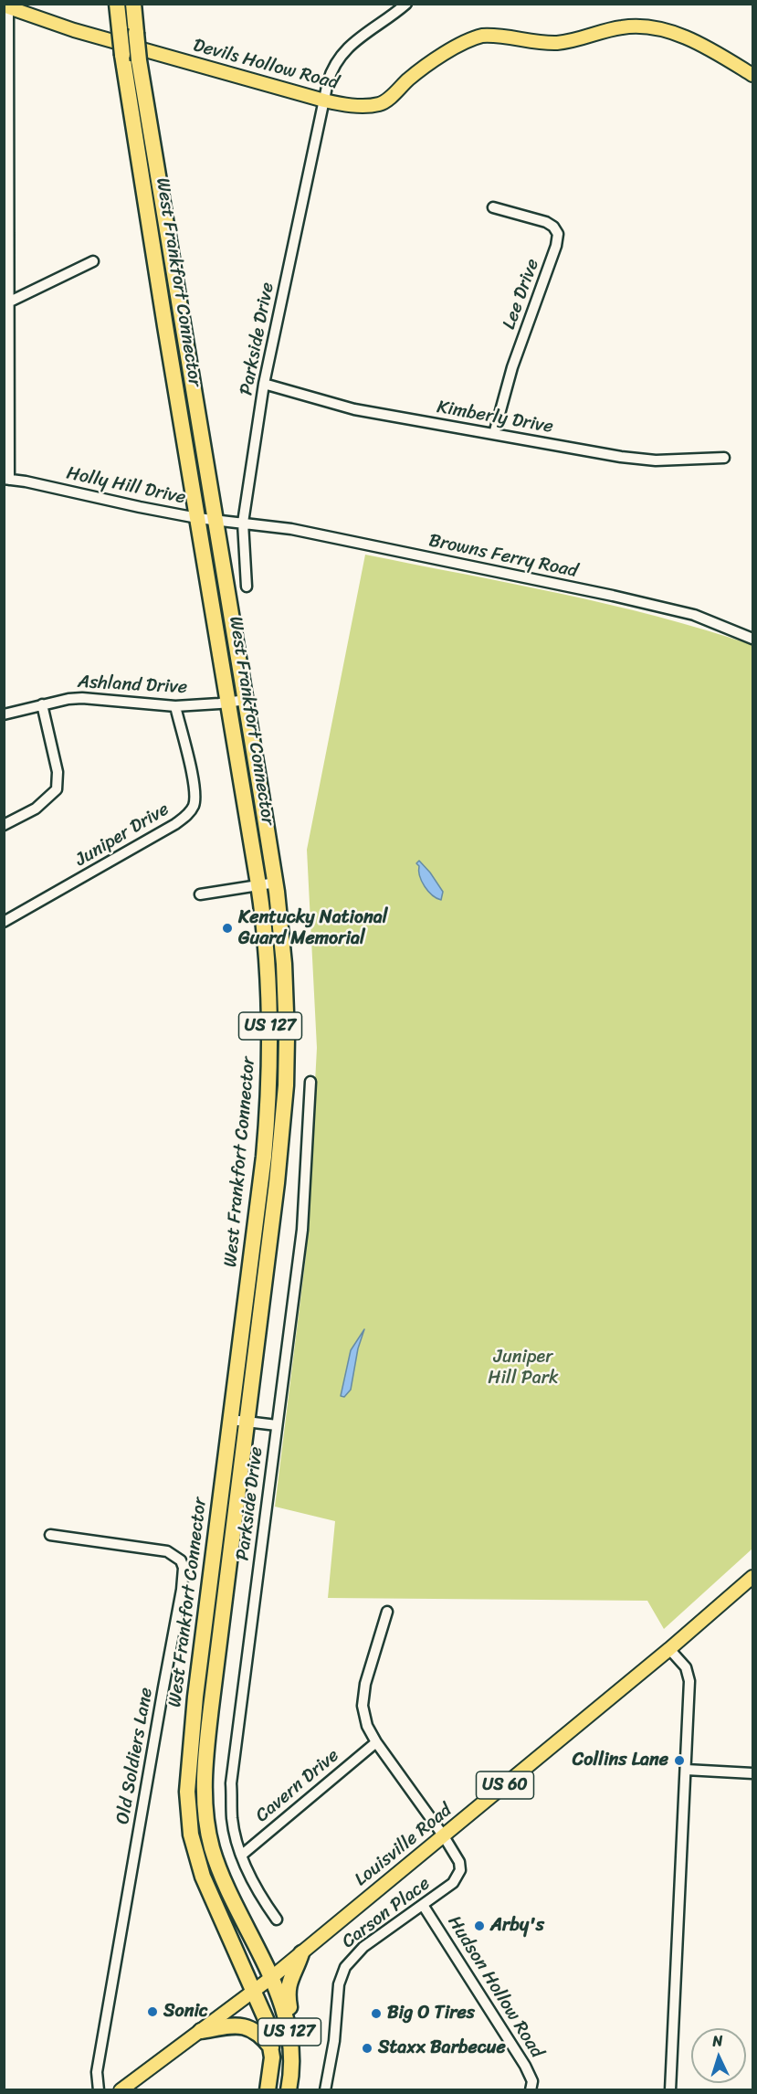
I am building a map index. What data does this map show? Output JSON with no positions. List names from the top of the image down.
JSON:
{
  "streets": {
    "highway": ["West Frankfort Connector", "US 127"],
    "main road": ["Devils Hollow Road", "US 60", "Louisville Road"],
    "street": [
      "Lee Drive",
      "Parkside Drive",
      "Kimberly Drive",
      "Holly Hill Drive",
      "Browns Ferry Road",
      "Ashland Drive",
      "Juniper Drive",
      "Old Soldiers Lane",
      "Cavern Drive",
      "Carson Place",
      "Hudson Hollow Road"
    ]
  },
  "crossings": [
    ["Devils Hollow Road", "Parkside Drive"],
    ["West Frankfort Connector", "Holly Hill Drive"],
    ["West Frankfort Connector", "Ashland Drive"],
    ["West Frankfort Connector", "US 127"],
    ["West Frankfort Connector", "Louisville Road"],
    ["Lee Drive", "Kimberly Drive"],
    ["Parkside Drive", "Kimberly Drive"],
    ["Parkside Drive", "Holly Hill Drive"],
    ["Parkside Drive", "Browns Ferry Road"],
    ["Parkside Drive", "Cavern Drive"],
    ["Holly Hill Drive", "Browns Ferry Road"],
    ["Ashland Drive", "Juniper Drive"],
    ["US 127", "Louisville Road"],
    ["Louisville Road", "Carson Place"],
    ["Carson Place", "Hudson Hollow Road"]
  ],
  "parks": ["Juniper Hill Park"],
  "places": [
    "Kentucky National Guard Memorial",
    "Collins Lane",
    "Arby's",
    "Sonic",
    "Big O Tires",
    "Staxx Barbecue"
  ],
  "north": "top"
}
